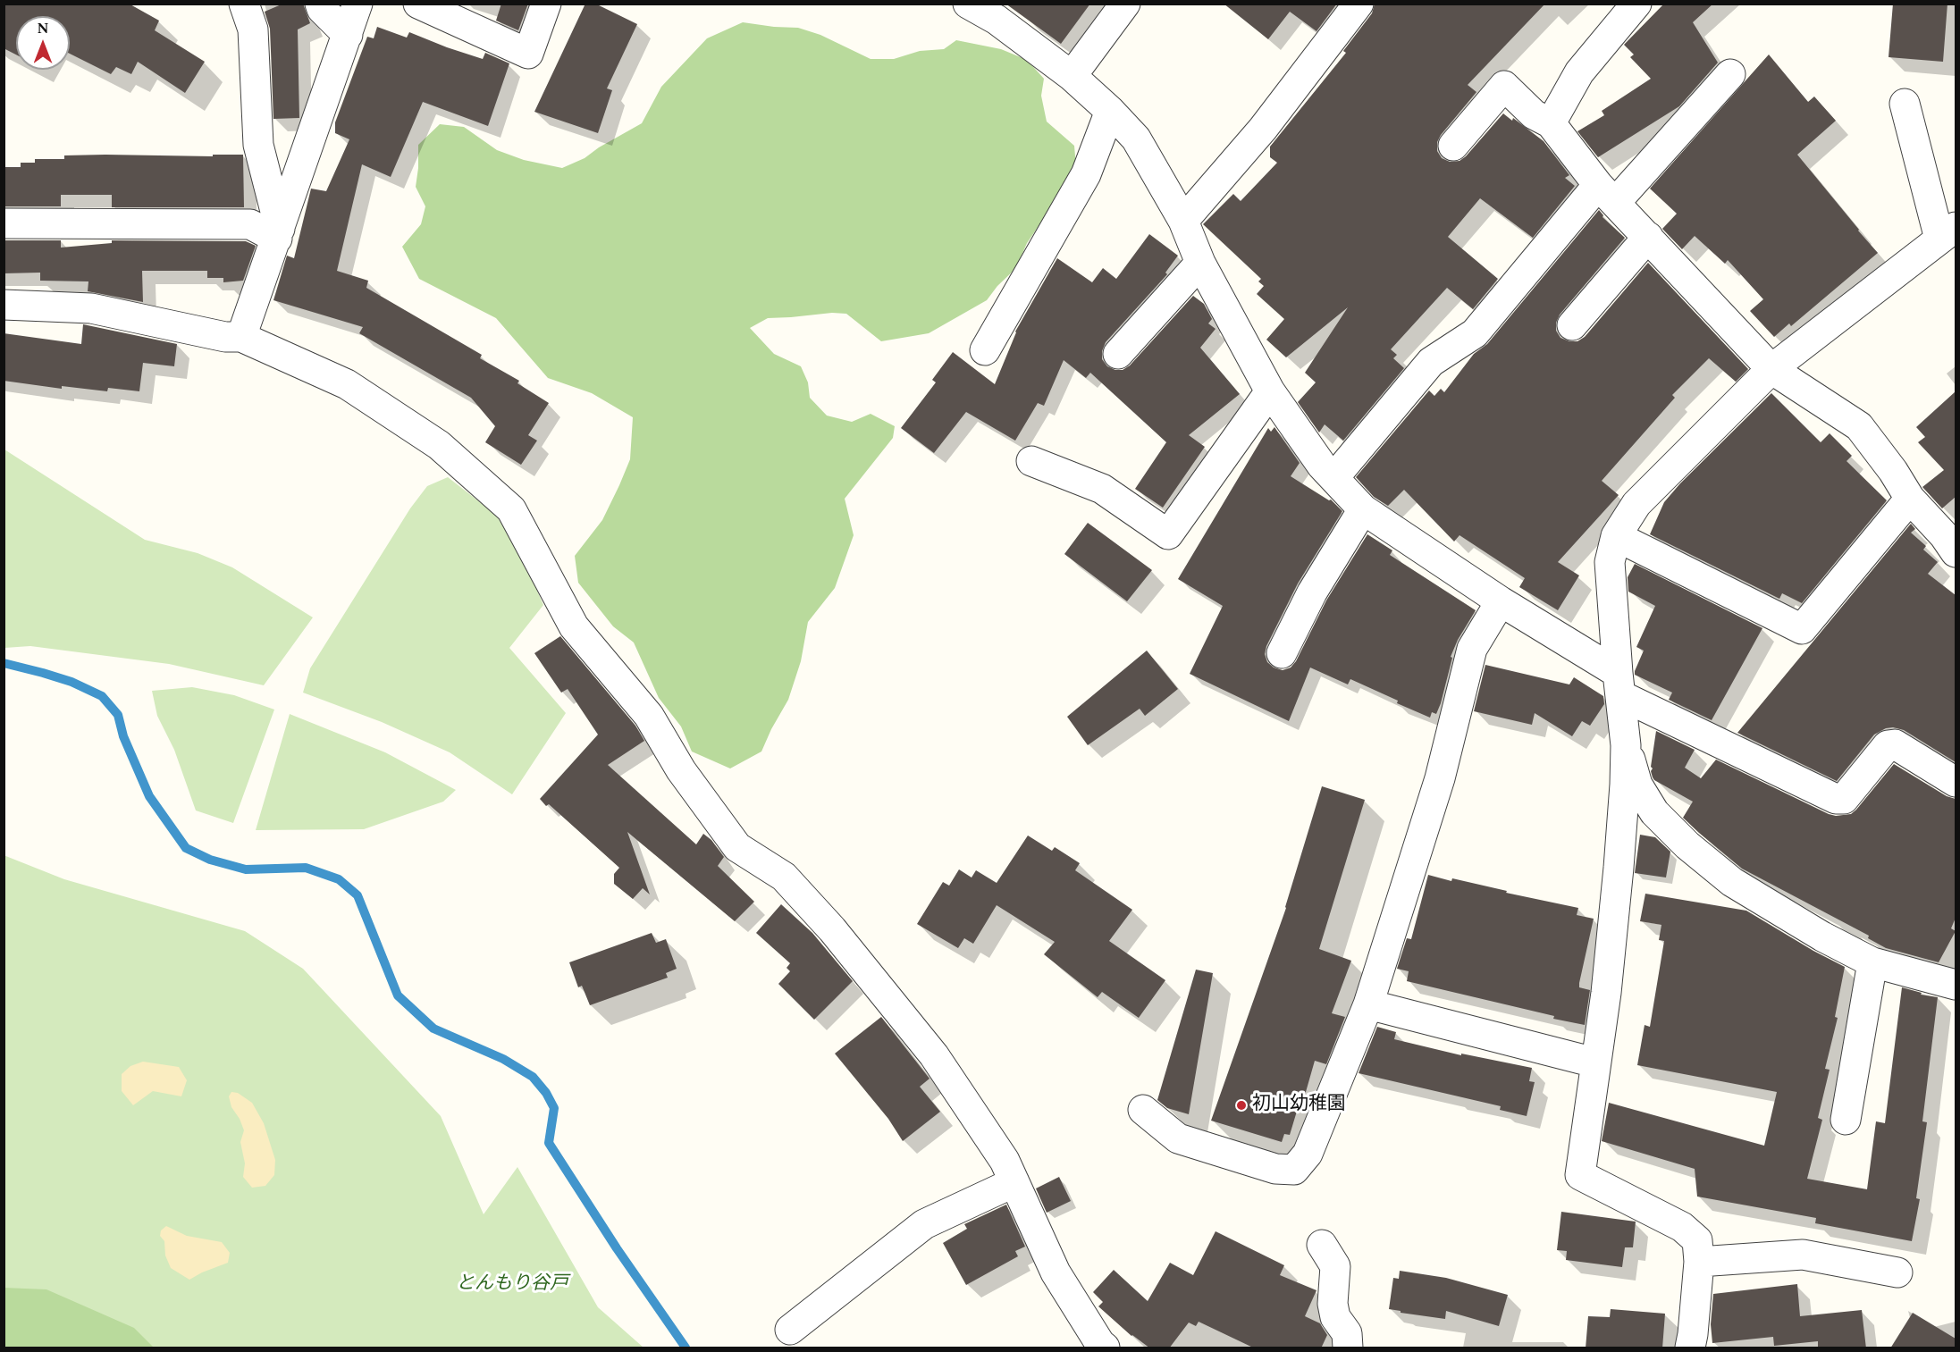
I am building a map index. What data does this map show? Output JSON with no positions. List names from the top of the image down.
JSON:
{
  "parks": ["とんもり谷戸"],
  "places": ["初山幼稚園"],
  "north": "top"
}
